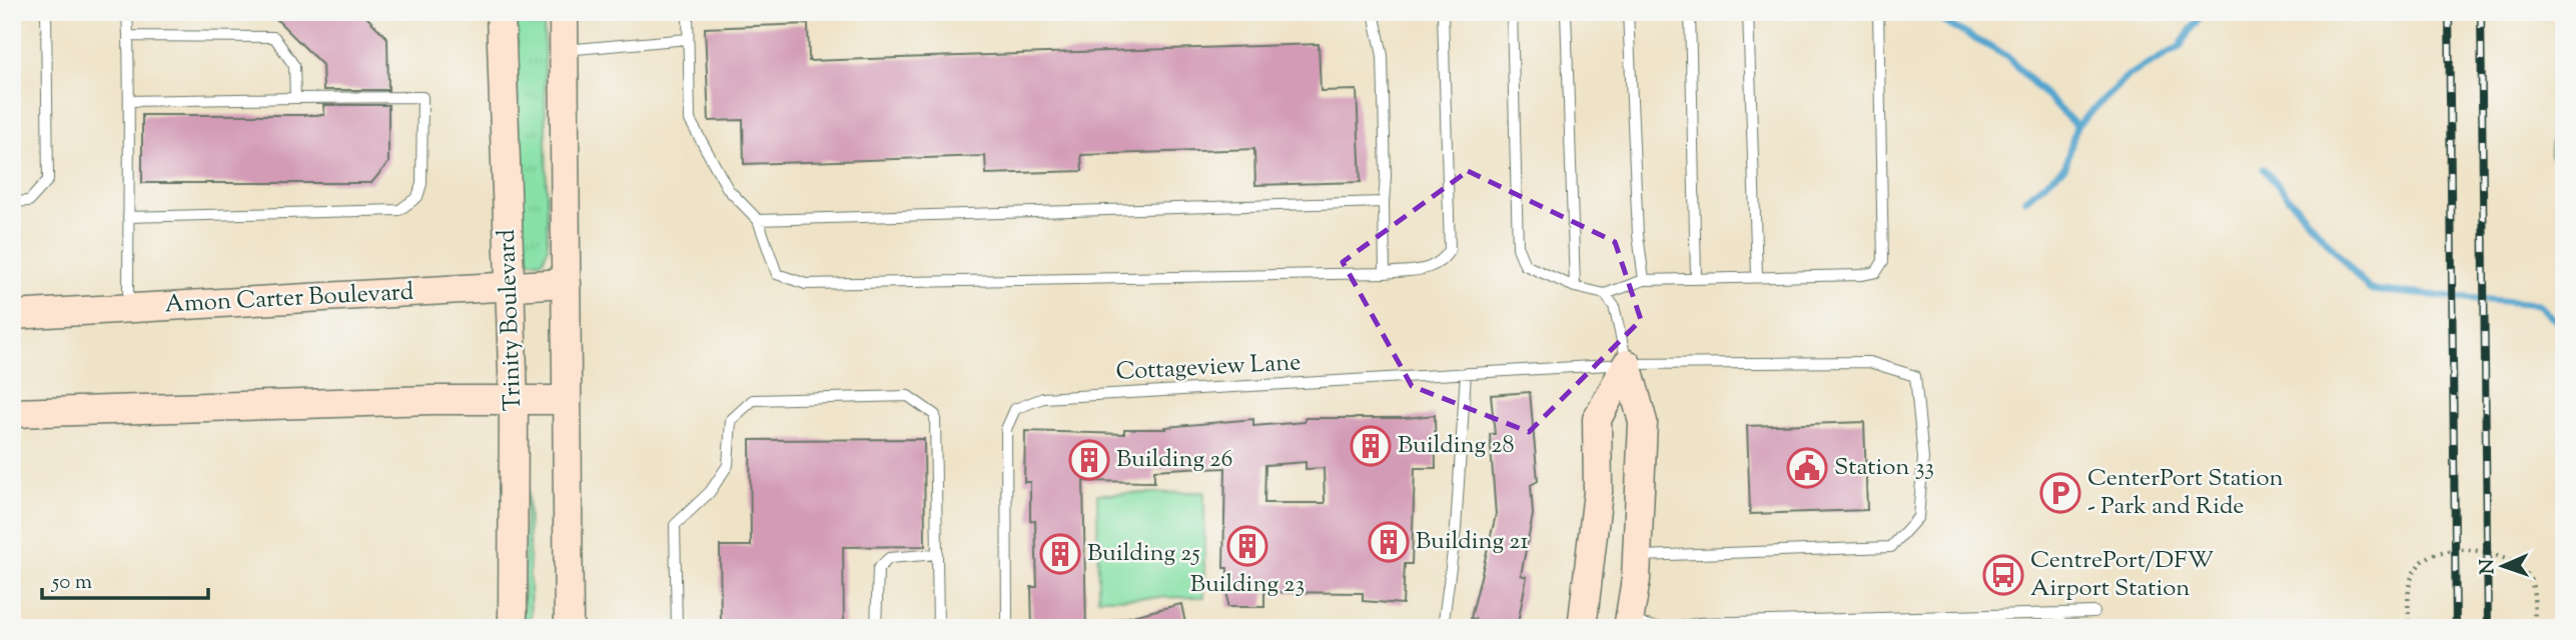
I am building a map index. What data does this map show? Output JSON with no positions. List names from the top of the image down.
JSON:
{
  "streets": {
    "street": ["Amon Carter Boulevard", "Trinity Boulevard"],
    "lane": ["Cottageview Lane"]
  },
  "crossings": [
    ["Amon Carter Boulevard", "Trinity Boulevard"]
  ],
  "places": {
    "building": [
      "Building 28",
      "Building 26",
      "Building 21",
      "Building 23",
      "Building 25"
    ],
    "public building": ["Station 33"],
    "parking": ["CenterPort Station - Park and Ride"],
    "bus stop": ["CentrePort/DFW Airport Station"]
  },
  "scale_bar": "50 m",
  "north": "left"
}
